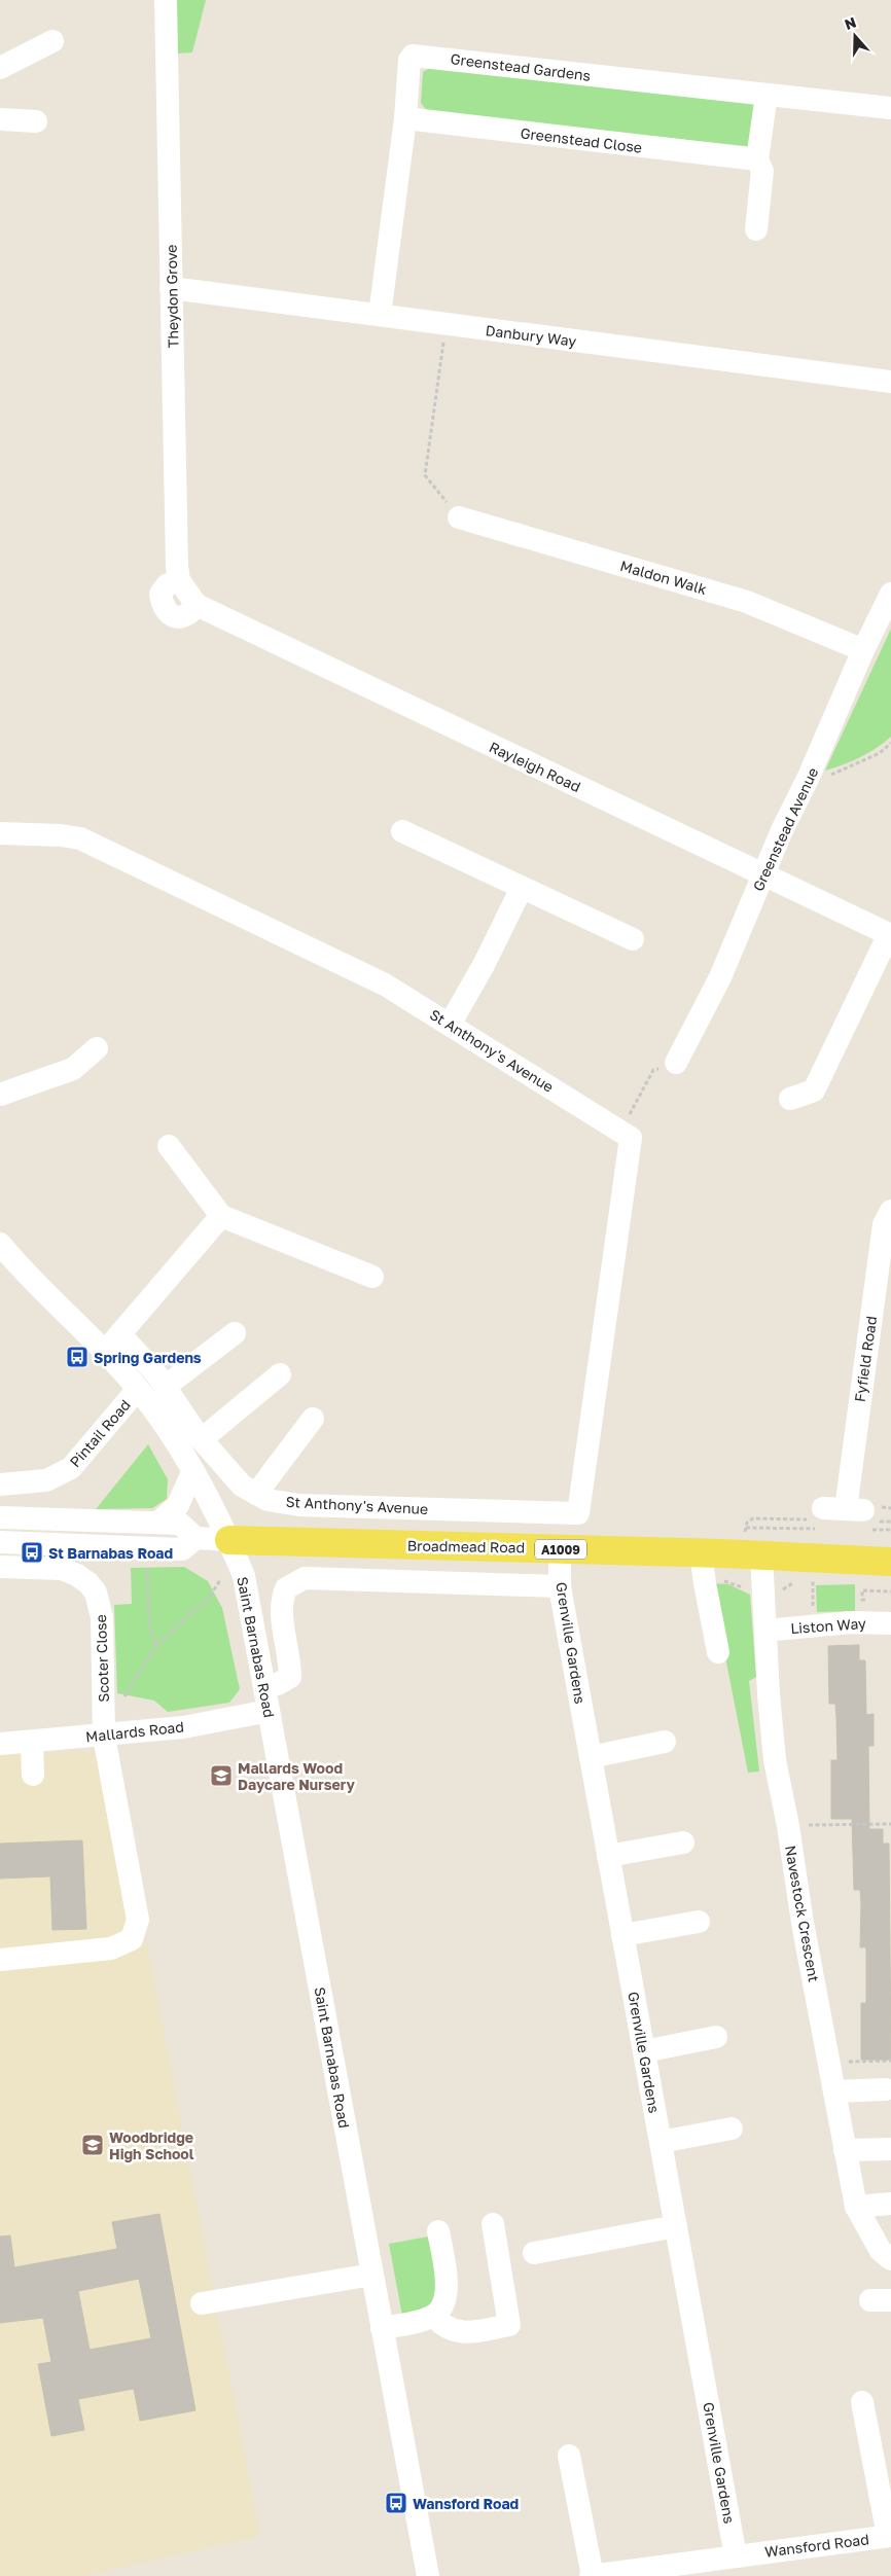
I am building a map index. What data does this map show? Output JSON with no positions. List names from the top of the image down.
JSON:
{
  "streets": {
    "main road": ["Broadmead Road", "A1009"],
    "street": [
      "Greenstead Gardens",
      "Greenstead Close",
      "Theydon Grove",
      "Danbury Way",
      "Maldon Walk",
      "Rayleigh Road",
      "Greenstead Avenue",
      "St Anthony's Avenue",
      "Fyfield Road",
      "Pintail Road",
      "Liston Way",
      "Grenville Gardens",
      "Saint Barnabas Road",
      "Scoter Close",
      "Mallards Road",
      "Navestock Crescent",
      "Wansford Road"
    ]
  },
  "crossings": [
    ["Greenstead Gardens", "Greenstead Close"],
    ["Greenstead Gardens", "Danbury Way"],
    ["Theydon Grove", "Danbury Way"],
    ["Theydon Grove", "Rayleigh Road"],
    ["Maldon Walk", "Greenstead Avenue"],
    ["Rayleigh Road", "Greenstead Avenue"],
    ["Broadmead Road", "Grenville Gardens"],
    ["Broadmead Road", "Saint Barnabas Road"],
    ["Broadmead Road", "Navestock Crescent"],
    ["Liston Way", "Navestock Crescent"],
    ["Grenville Gardens", "Wansford Road"],
    ["Saint Barnabas Road", "Mallards Road"],
    ["Scoter Close", "Mallards Road"]
  ],
  "places": {
    "bus stop": ["Spring Gardens", "St Barnabas Road", "Wansford Road"],
    "school or university": ["Mallards Wood Daycare Nursery", "Woodbridge High School"]
  },
  "north": "top"
}
